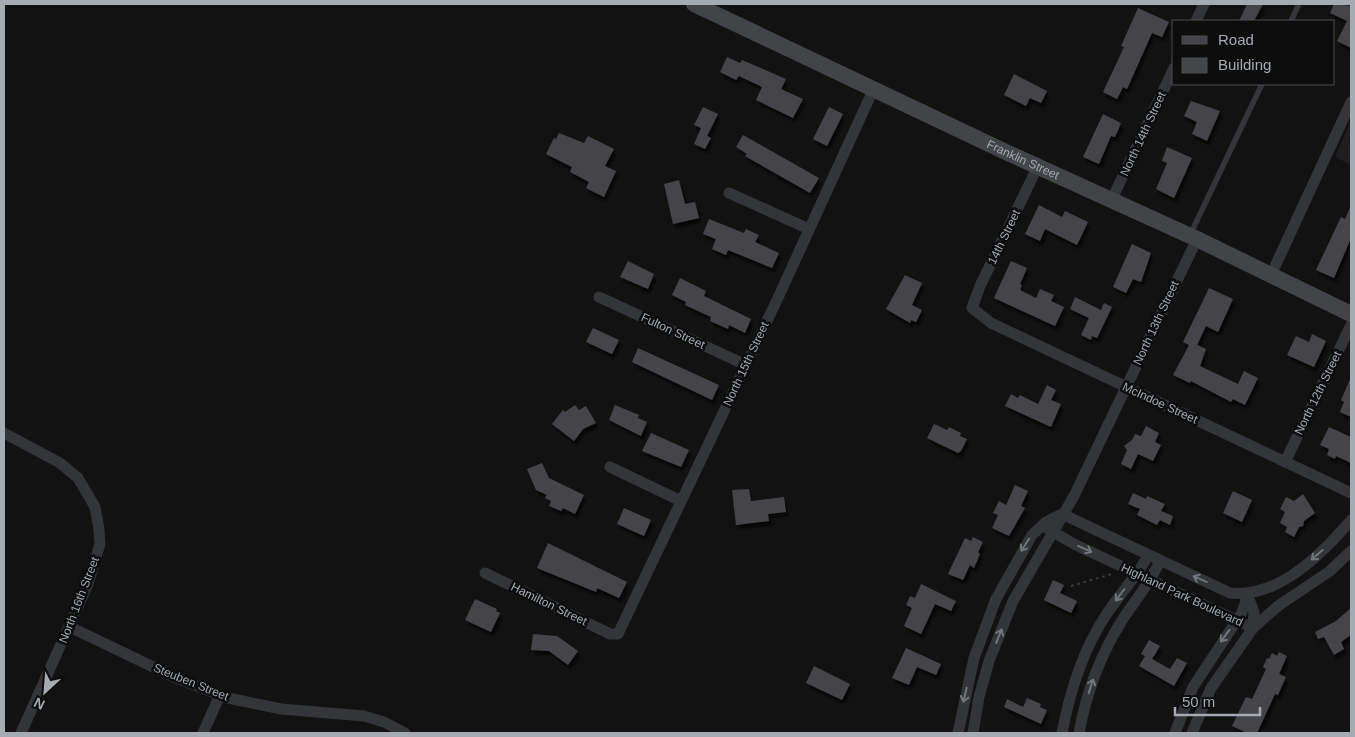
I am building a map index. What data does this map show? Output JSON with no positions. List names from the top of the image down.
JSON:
{
  "streets": {
    "street": [
      "North 14th Street",
      "Franklin Street",
      "14th Street",
      "North 13th Street",
      "Fulton Street",
      "North 15th Street",
      "North 12th Street",
      "McIndoe Street",
      "Highland Park Boulevard",
      "North 16th Street",
      "Hamilton Street",
      "Steuben Street"
    ]
  },
  "crossings": [
    ["North 14th Street", "Franklin Street"],
    ["Franklin Street", "14th Street"],
    ["Franklin Street", "North 13th Street"],
    ["Franklin Street", "North 15th Street"],
    ["14th Street", "McIndoe Street"],
    ["North 13th Street", "McIndoe Street"],
    ["North 13th Street", "Highland Park Boulevard"],
    ["Fulton Street", "North 15th Street"],
    ["North 15th Street", "Hamilton Street"],
    ["North 12th Street", "McIndoe Street"],
    ["North 16th Street", "Steuben Street"]
  ],
  "legend": ["Road", "Building"],
  "scale_bar": "50 m",
  "north": "bottom left"
}
